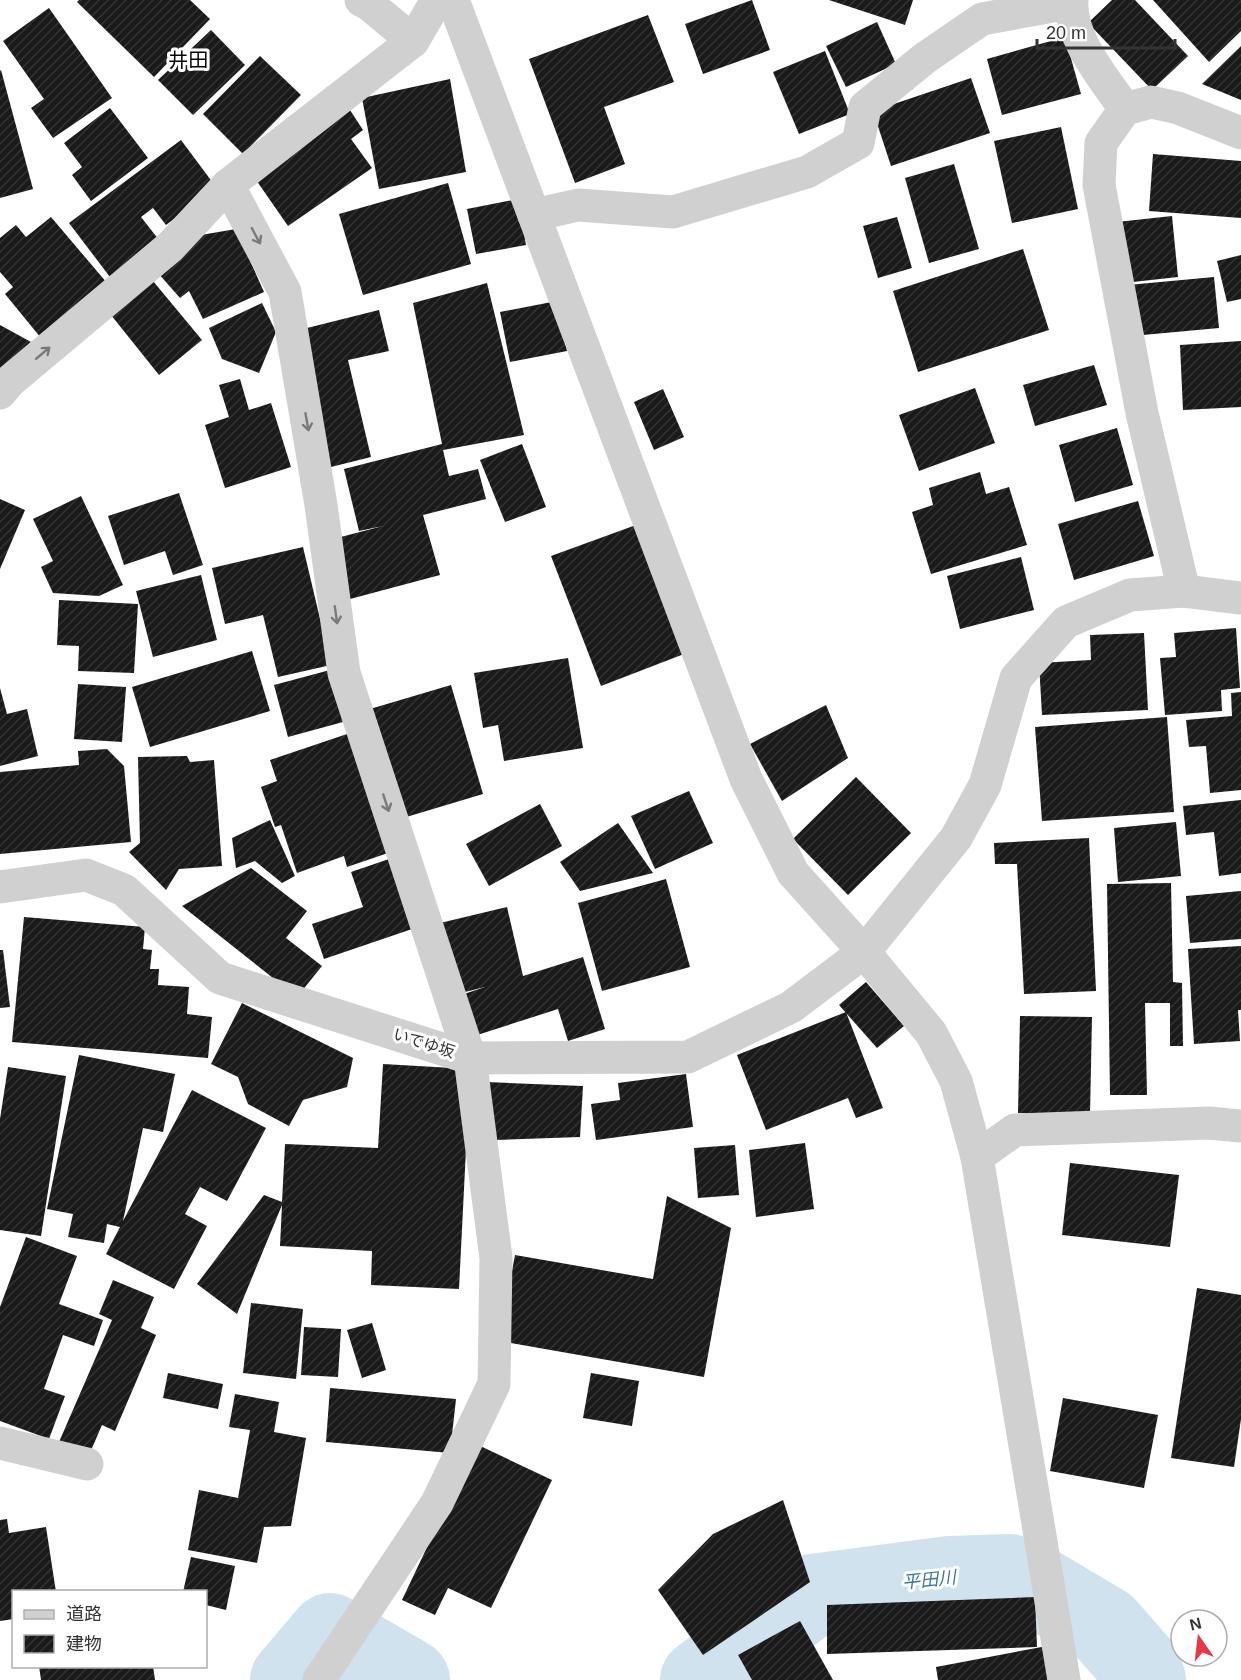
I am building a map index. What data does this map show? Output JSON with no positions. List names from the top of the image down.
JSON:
{
  "streets": {
    "street": ["いでゆ坂"]
  },
  "districts": ["井田"],
  "water": ["平田川"],
  "legend": ["道路", "建物"],
  "scale_bar": "20 m",
  "north": "top"
}
